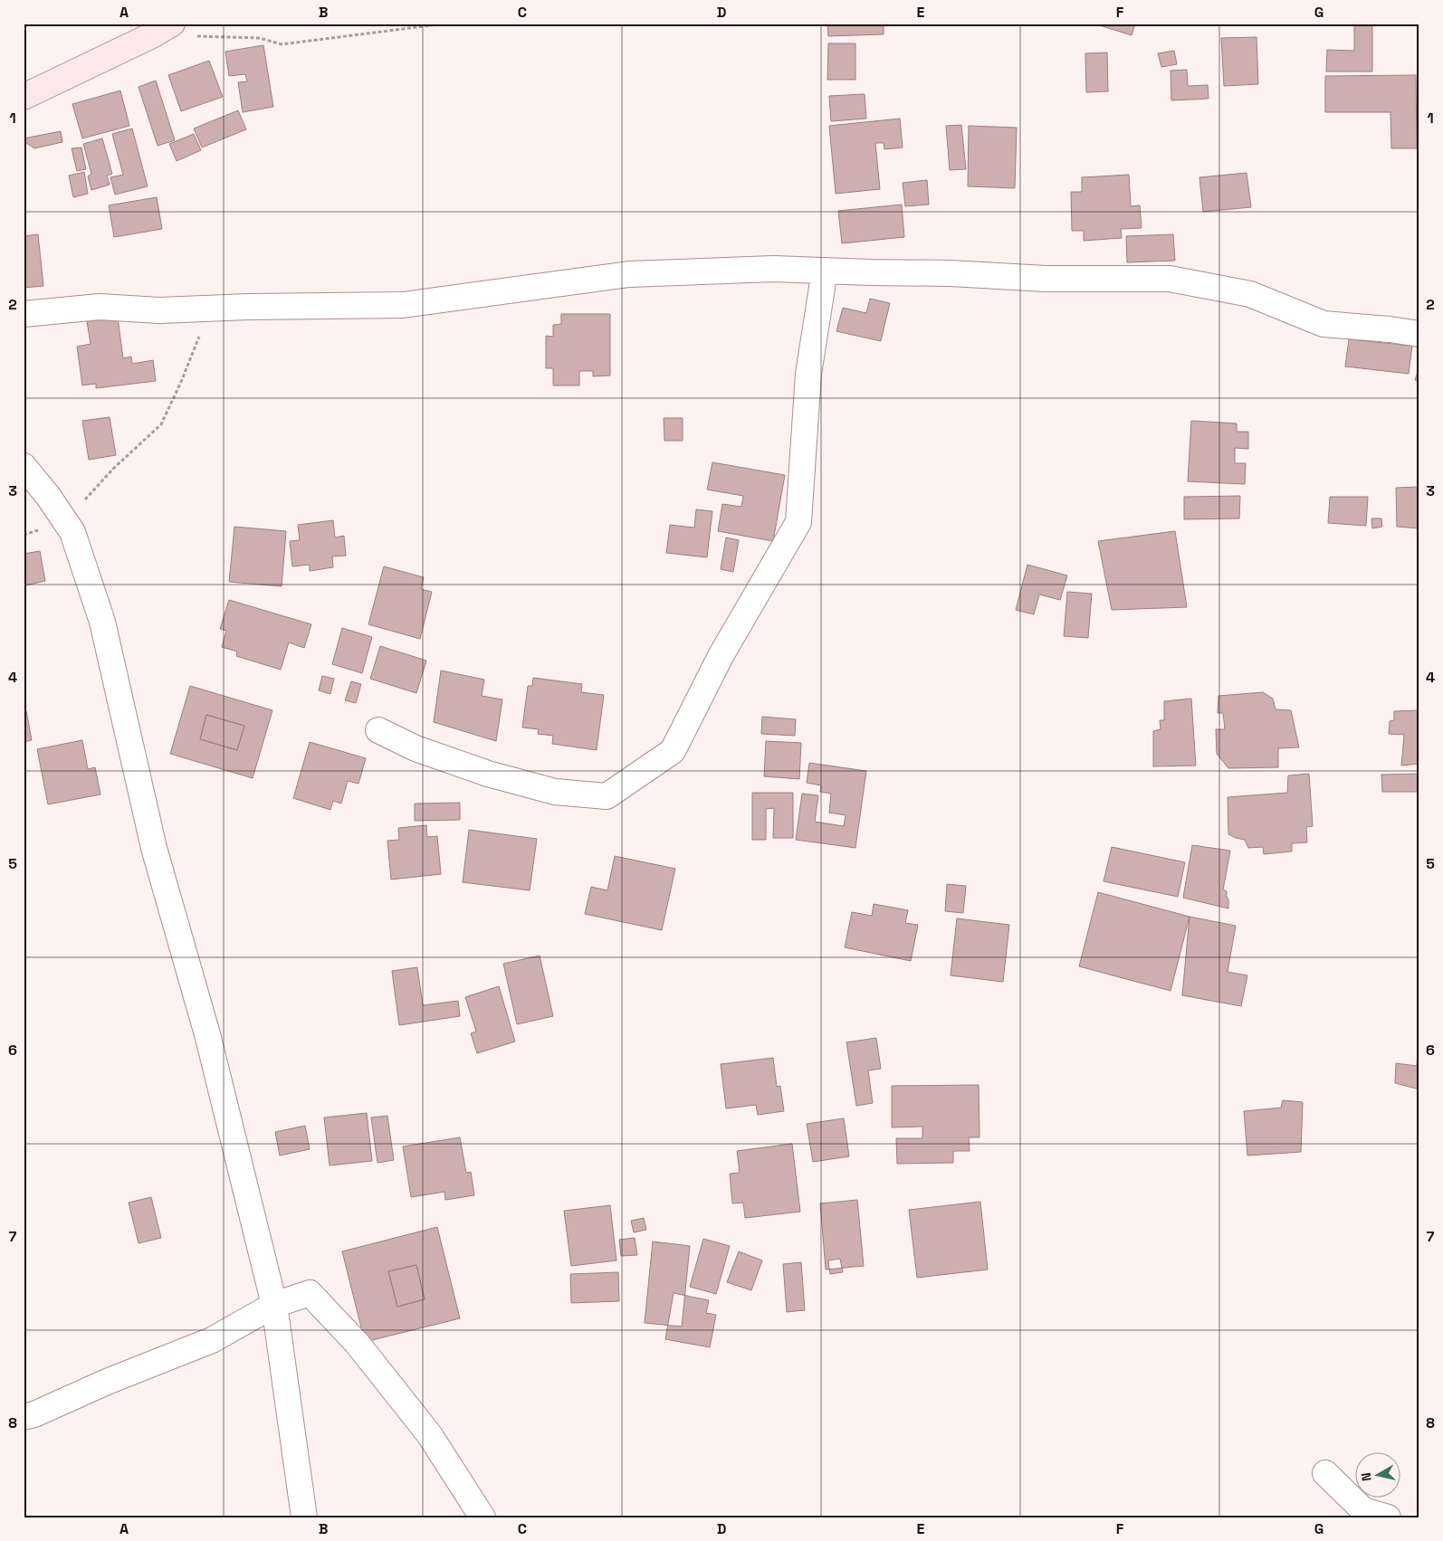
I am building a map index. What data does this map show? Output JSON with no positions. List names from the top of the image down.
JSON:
{
  "north": "left",
  "grid": {
    "columns": [
      "A",
      "B",
      "C",
      "D",
      "E",
      "F",
      "G"
    ],
    "rows": [
      "1",
      "2",
      "3",
      "4",
      "5",
      "6",
      "7",
      "8"
    ]
  }
}
